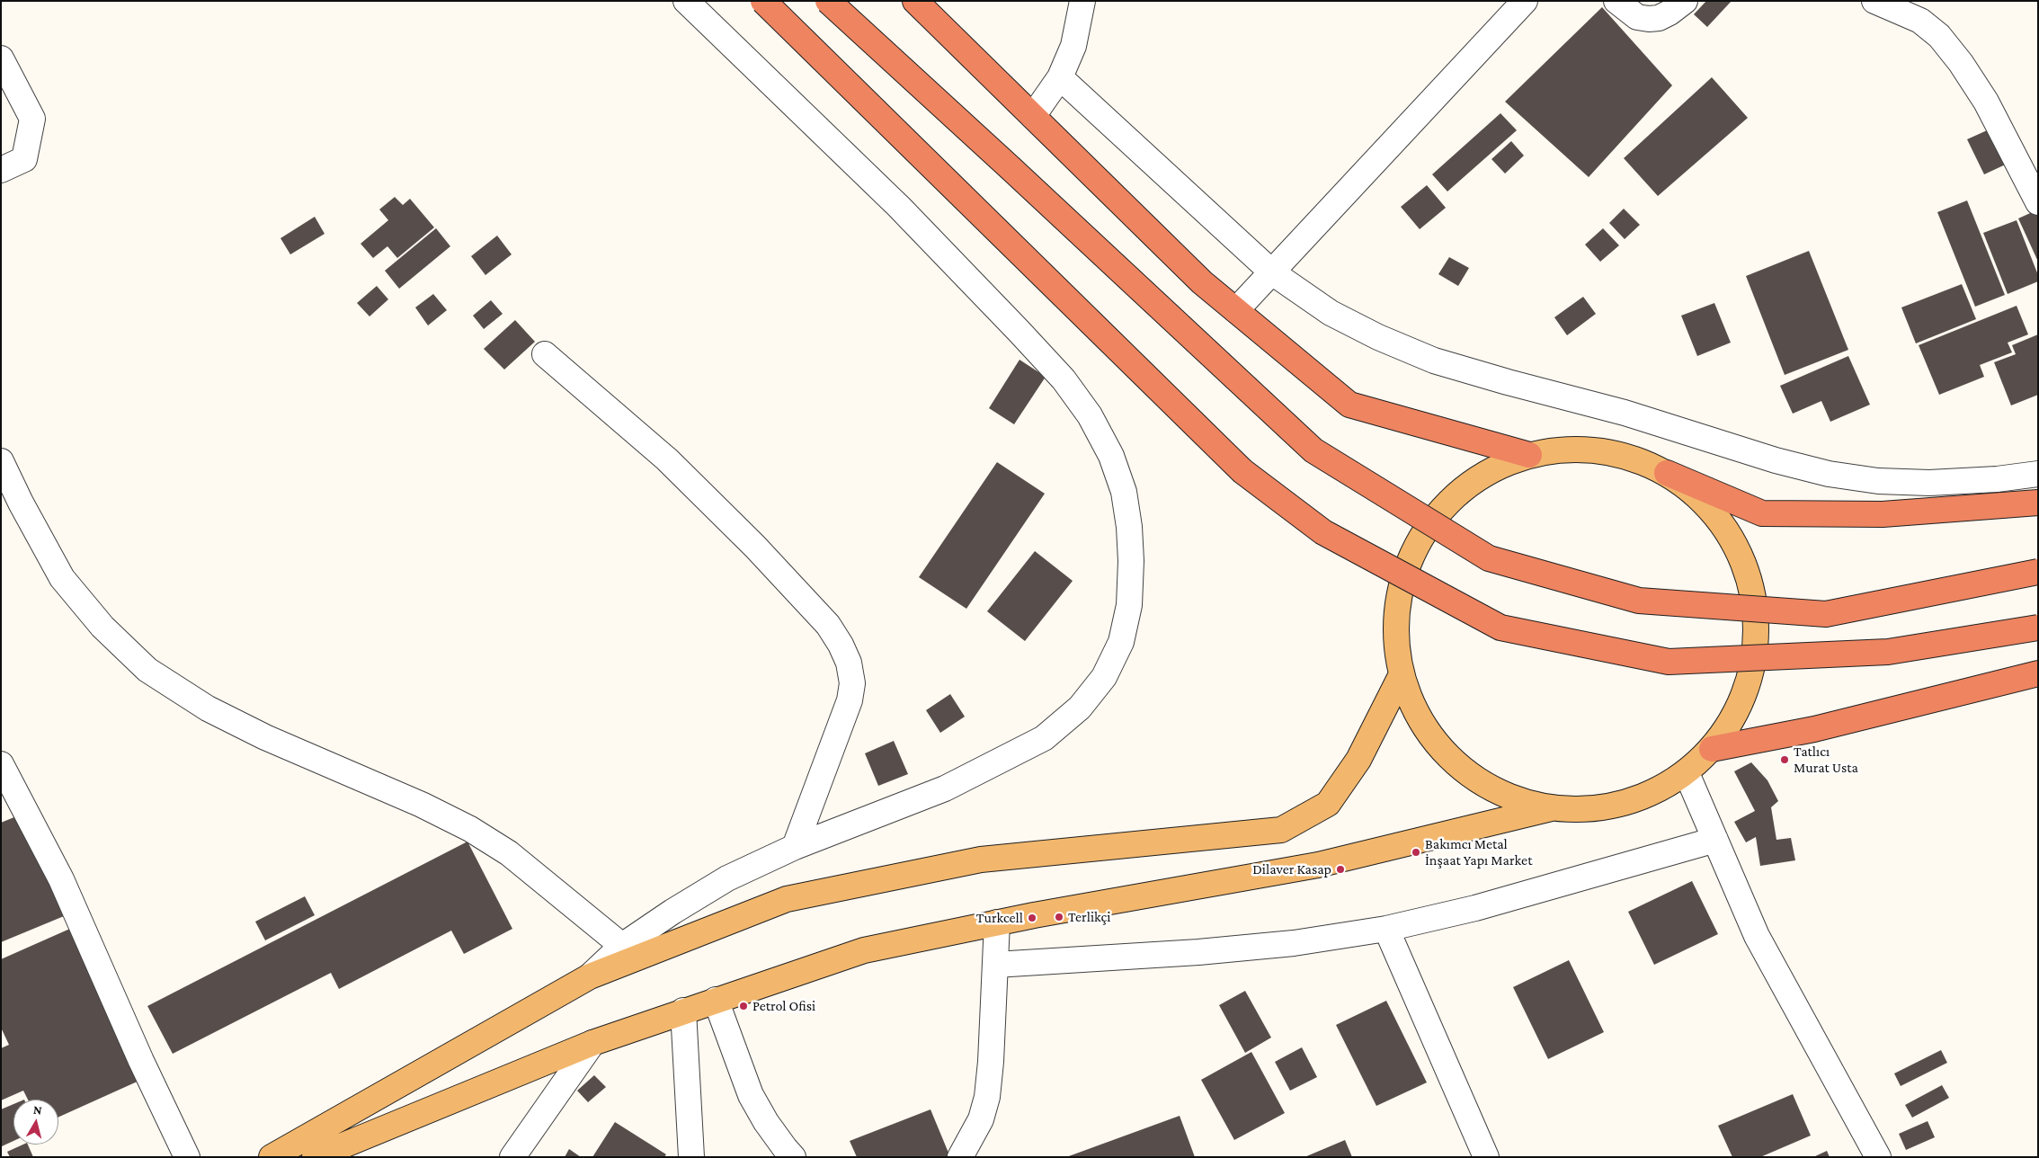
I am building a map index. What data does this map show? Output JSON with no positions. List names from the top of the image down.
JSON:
{
  "places": [
    "Tatlıcı Murat Usta",
    "Bakımcı Metal İnşaat Yapı Market",
    "Dilaver Kasap",
    "Terlikçi",
    "Turkcell",
    "Petrol Ofisi"
  ],
  "north": "top"
}
